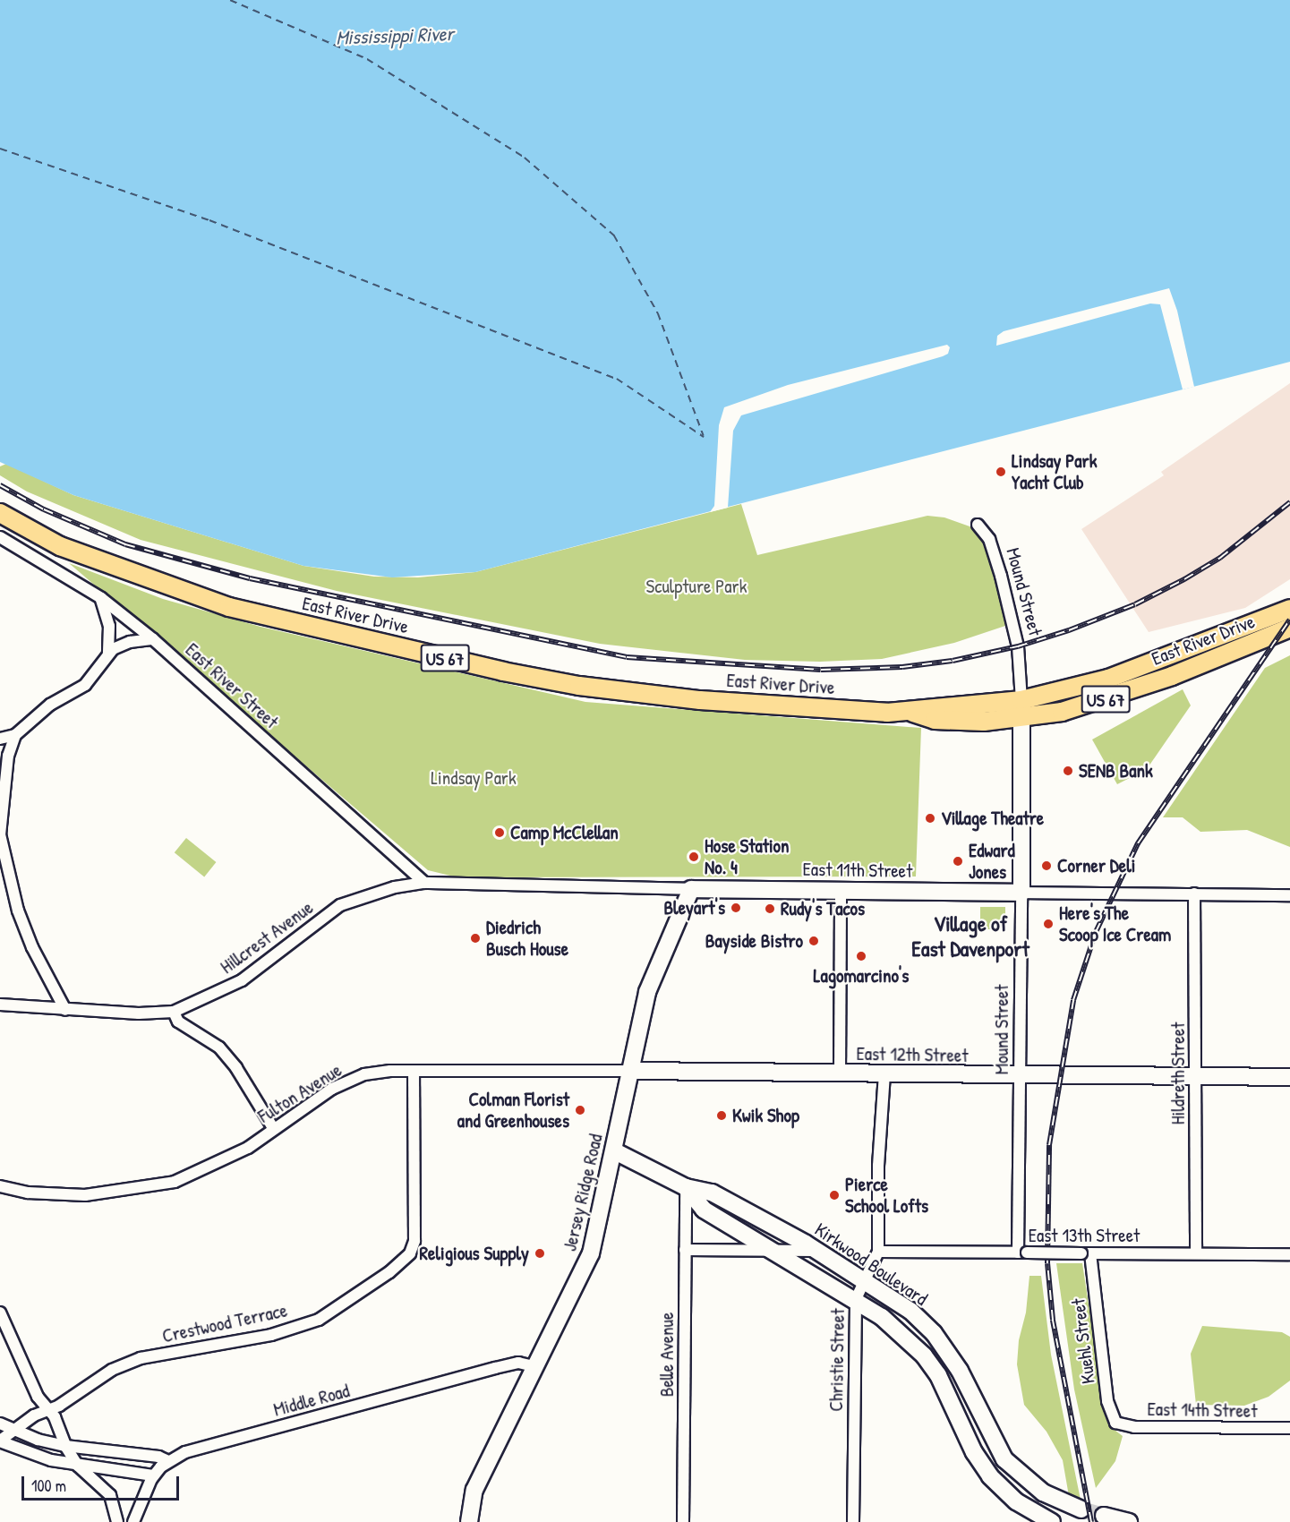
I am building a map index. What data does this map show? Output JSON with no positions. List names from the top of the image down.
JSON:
{
  "streets": {
    "main road": ["East River Drive", "US 67"],
    "street": [
      "Mound Street",
      "East River Street",
      "East 11th Street",
      "Hillcrest Avenue",
      "East 12th Street",
      "Hildreth Street",
      "Fulton Avenue",
      "Jersey Ridge Road",
      "East 13th Street",
      "Kirkwood Boulevard",
      "Crestwood Terrace",
      "Kuehl Street",
      "Belle Avenue",
      "Christie Street",
      "Middle Road",
      "East 14th Street"
    ]
  },
  "crossings": [
    ["Mound Street", "East River Drive"],
    ["Mound Street", "East 11th Street"],
    ["Mound Street", "East 12th Street"],
    ["Mound Street", "East 13th Street"],
    ["East River Street", "East 11th Street"],
    ["East River Street", "Hillcrest Avenue"],
    ["East 11th Street", "Hillcrest Avenue"],
    ["East 11th Street", "Hildreth Street"],
    ["East 11th Street", "Jersey Ridge Road"],
    ["East 12th Street", "Hildreth Street"],
    ["East 12th Street", "Fulton Avenue"],
    ["East 12th Street", "Jersey Ridge Road"],
    ["Hildreth Street", "East 13th Street"],
    ["Fulton Avenue", "Jersey Ridge Road"],
    ["Fulton Avenue", "Crestwood Terrace"],
    ["Jersey Ridge Road", "Kirkwood Boulevard"],
    ["Jersey Ridge Road", "Middle Road"],
    ["East 13th Street", "Kuehl Street"],
    ["East 13th Street", "Christie Street"],
    ["Kirkwood Boulevard", "Belle Avenue"],
    ["Kirkwood Boulevard", "Christie Street"],
    ["Kuehl Street", "East 14th Street"]
  ],
  "districts": ["Village of East Davenport"],
  "water": ["Mississippi River"],
  "parks": ["Sculpture Park", "Lindsay Park"],
  "places": [
    "Lindsay Park Yacht Club",
    "SENB Bank",
    "Village Theatre",
    "Camp McClellan",
    "Hose Station No. 4",
    "Edward Jones",
    "Corner Deli",
    "Bleyart's",
    "Rudy's Tacos",
    "Here's The Scoop Ice Cream",
    "Diedrich Busch House",
    "Bayside Bistro",
    "Lagomarcino's",
    "Colman Florist and Greenhouses",
    "Kwik Shop",
    "Pierce School Lofts",
    "Religious Supply"
  ],
  "scale_bar": "100 m"
}
